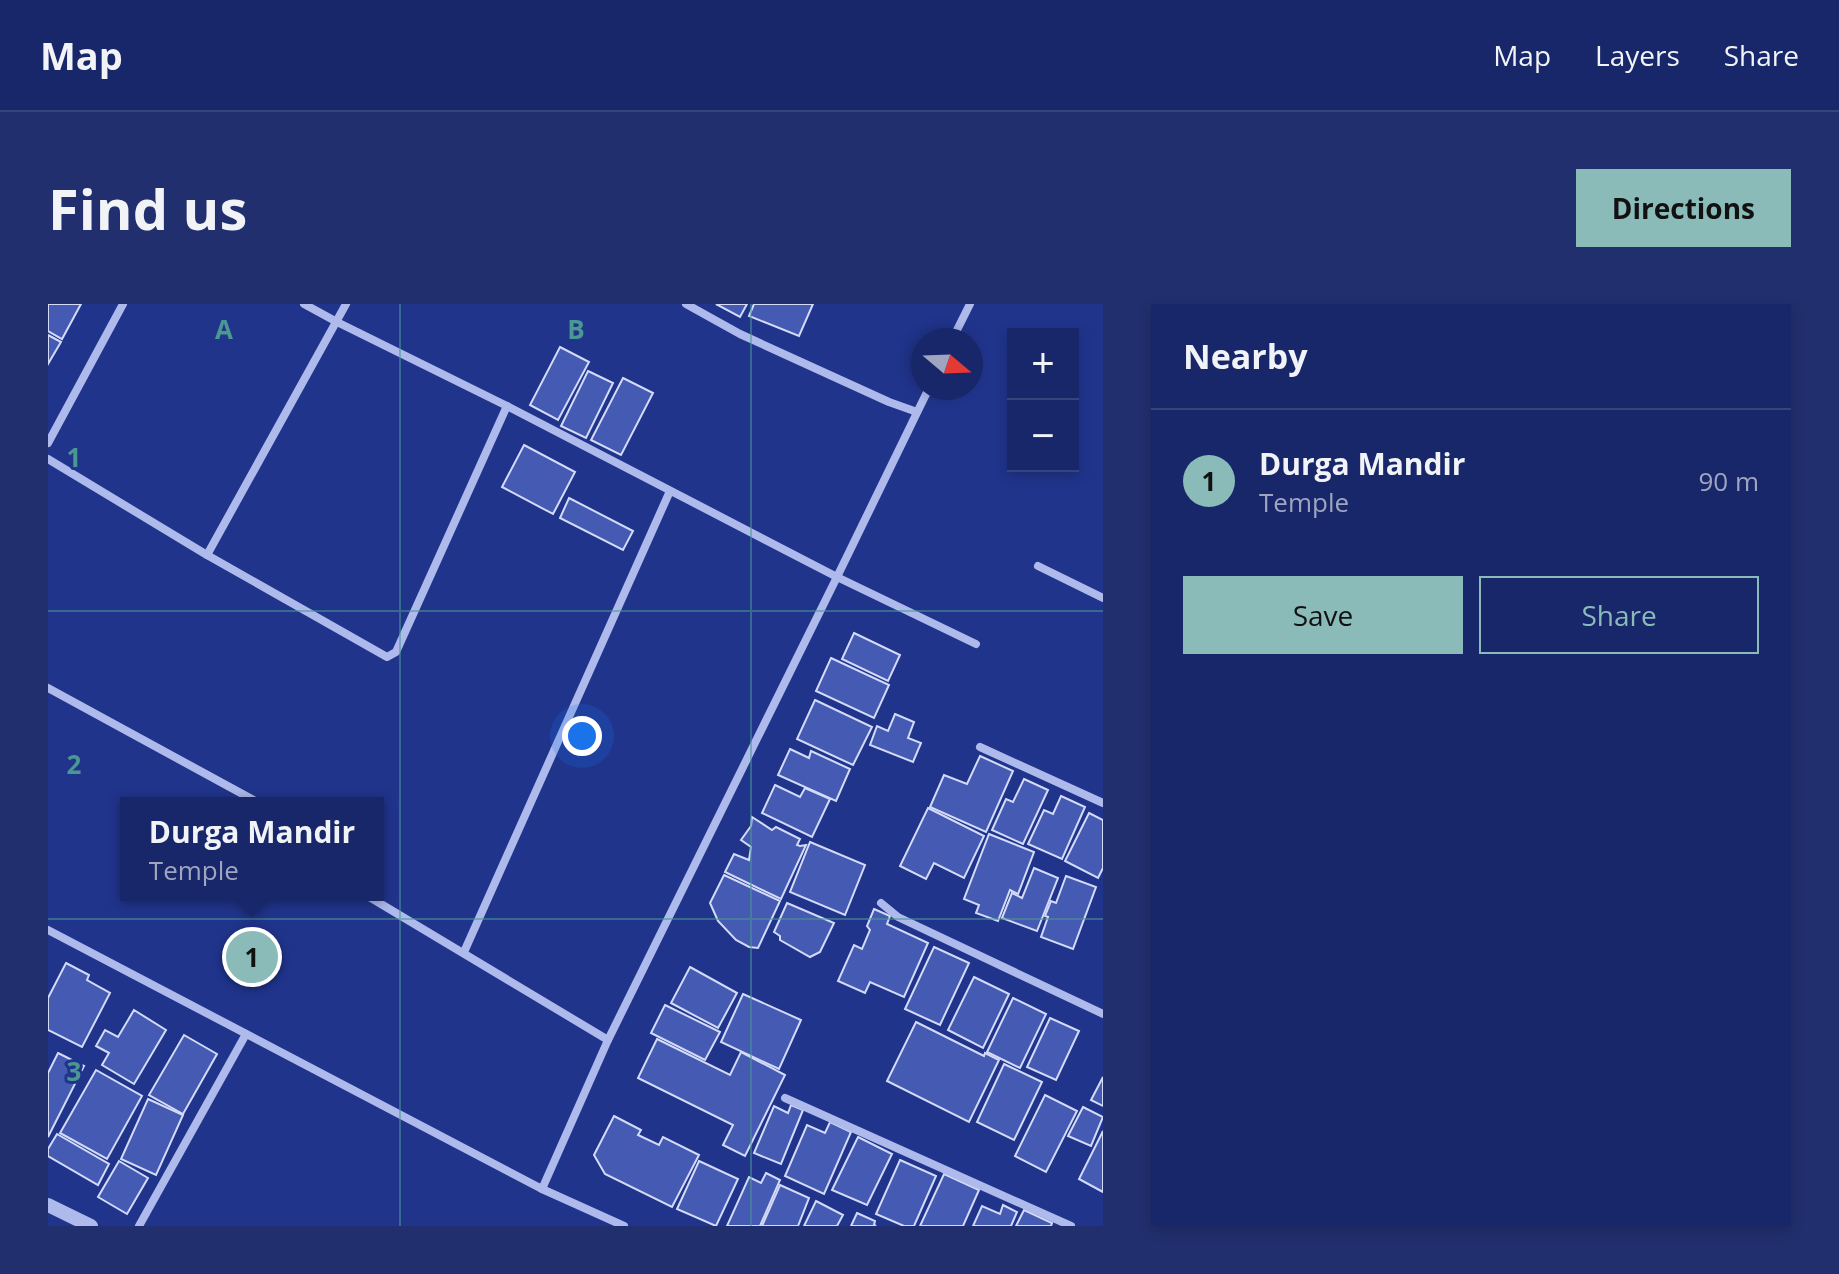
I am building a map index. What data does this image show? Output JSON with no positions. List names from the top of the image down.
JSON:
{
  "north": "right",
  "page": {
    "header": "Map",
    "nav": ["Map", "Layers", "Share"],
    "buttons": [
      "Directions",
      ["Save", "Share"]
    ],
    "title": "Find us",
    "heading": "Nearby",
    "map_buttons": ["+", "−"],
    "list": [
      {
        "mark": "1",
        "name": "Durga Mandir",
        "note": "Temple",
        "value": "90 m"
      }
    ],
    "popup": ["Durga Mandir", "Temple"],
    "pins": "1"
  },
  "grid": {
    "columns": ["A", "B"],
    "rows": ["1", "2", "3"]
  }
}
